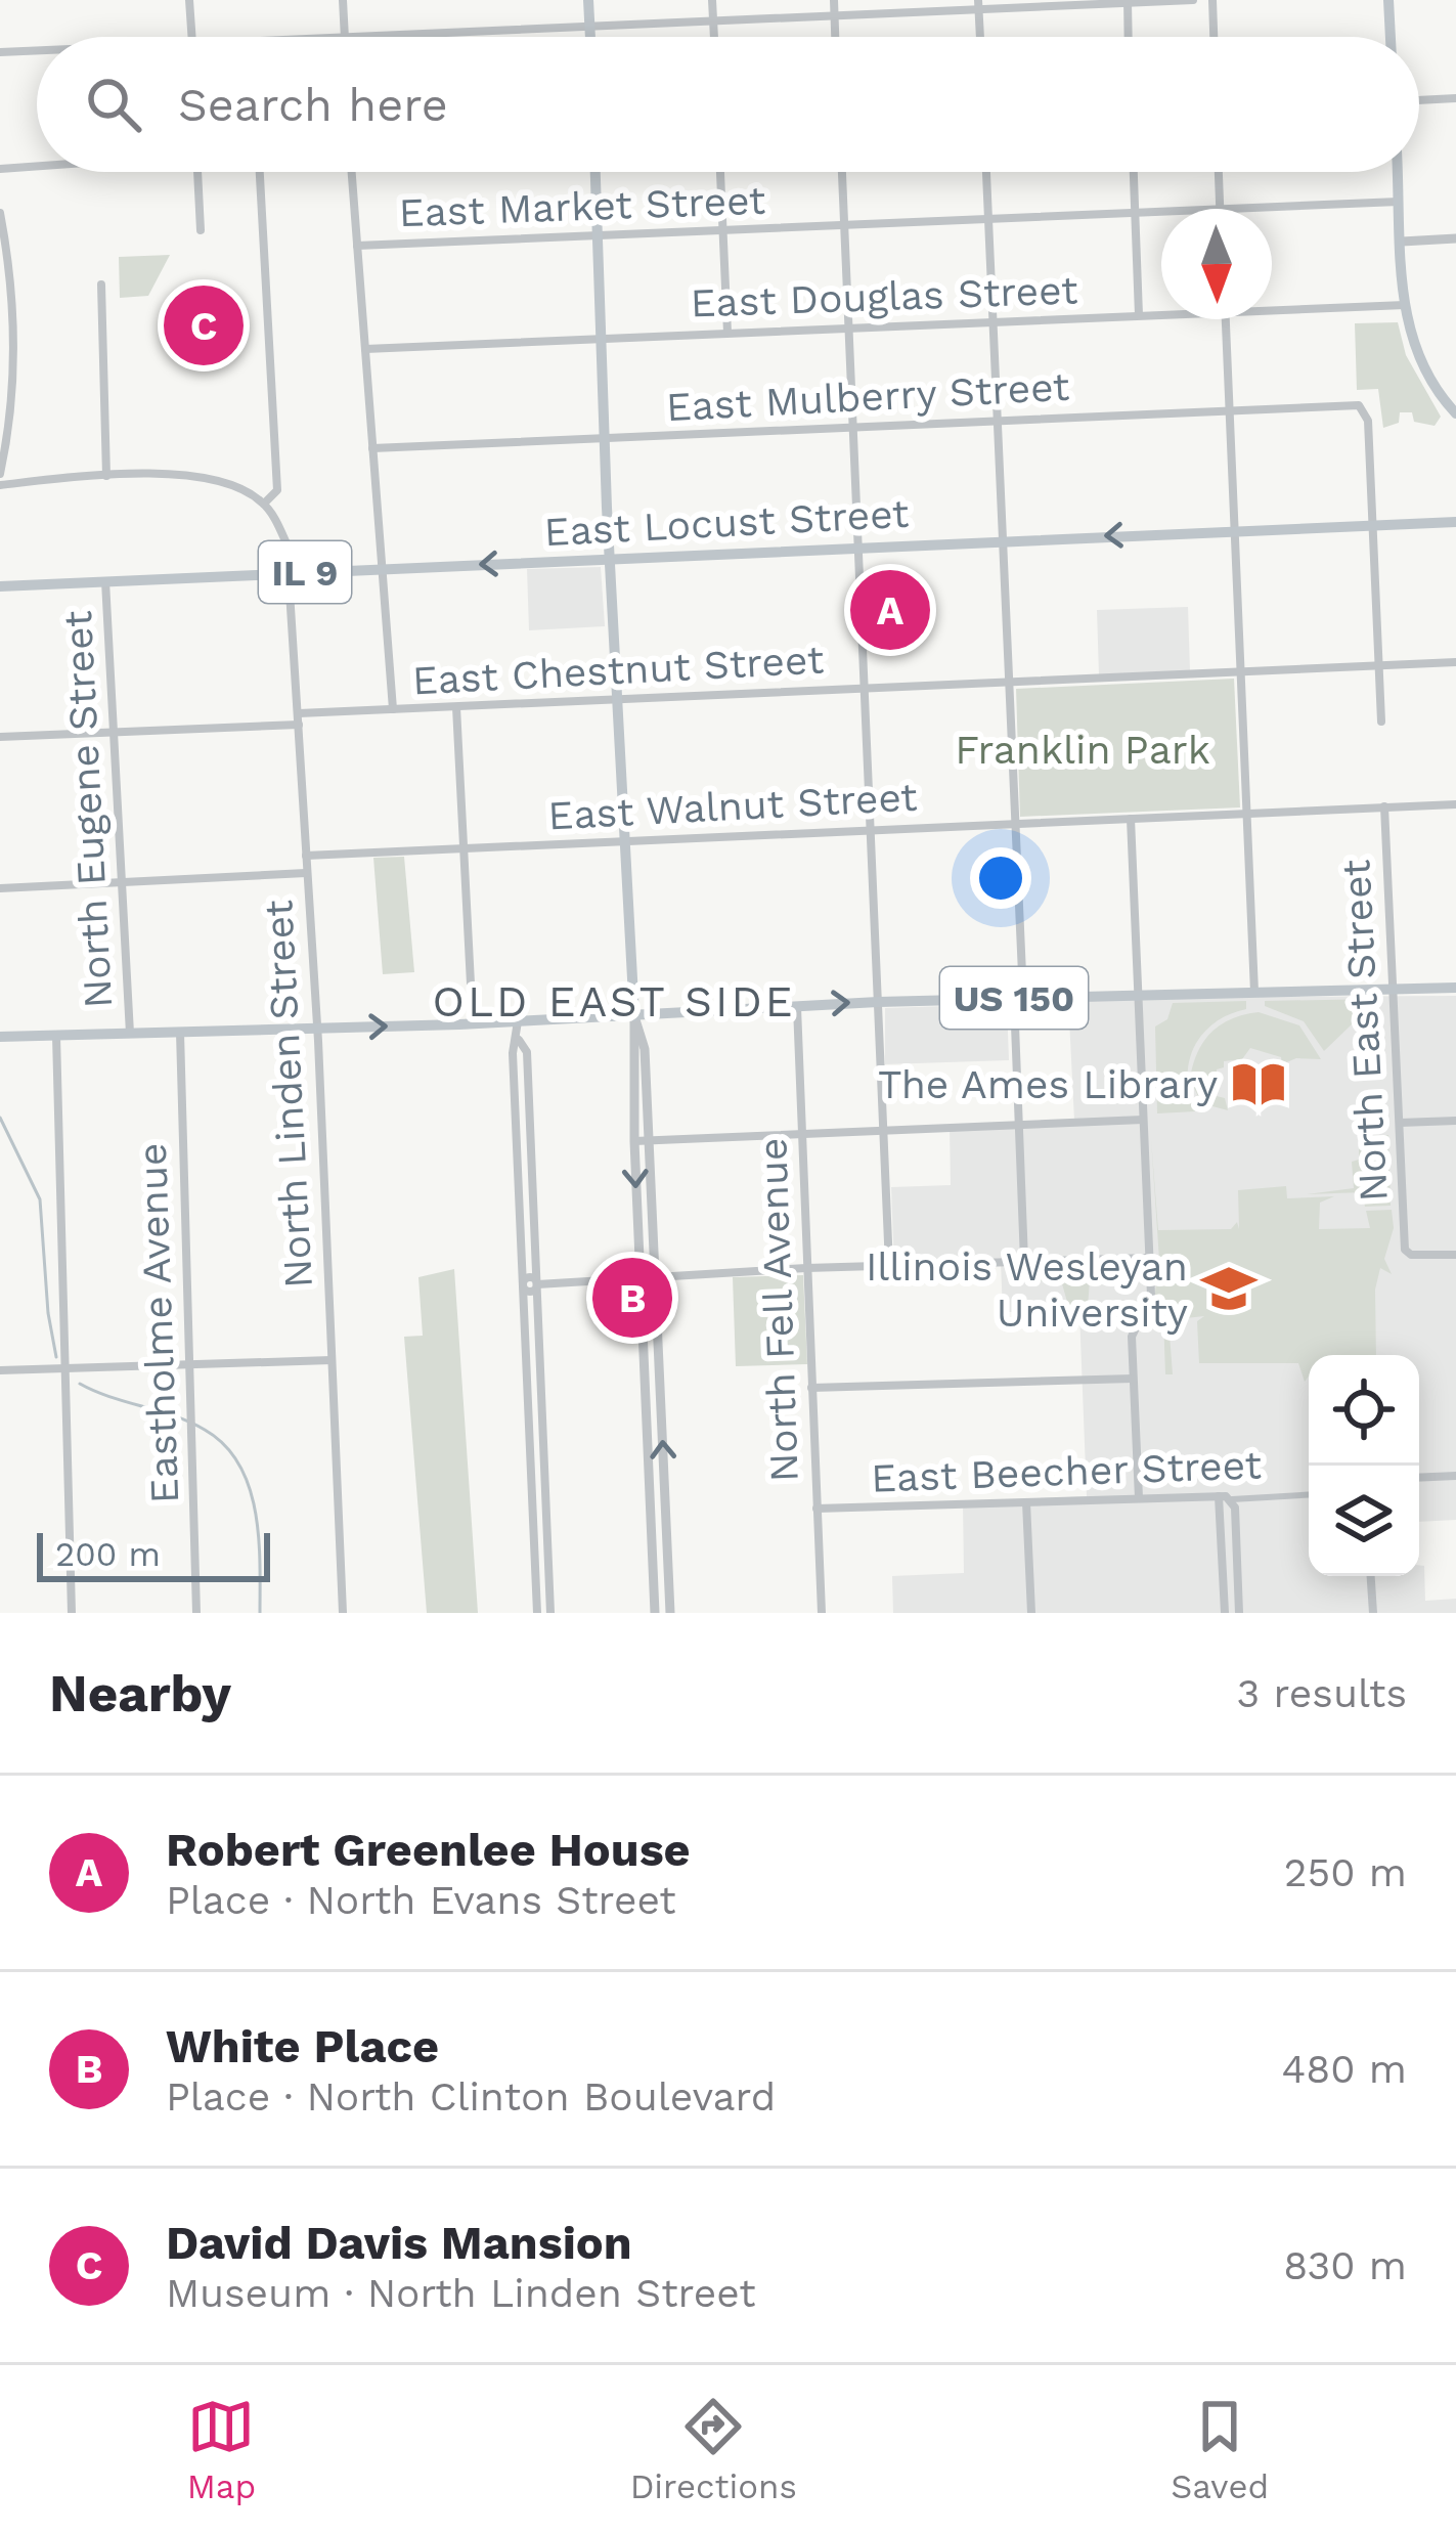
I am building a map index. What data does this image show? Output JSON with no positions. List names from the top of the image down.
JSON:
{
  "streets": {
    "main road": ["East Locust Street", "IL 9", "US 150"],
    "street": [
      "East Market Street",
      "East Douglas Street",
      "East Mulberry Street",
      "East Chestnut Street",
      "East Walnut Street",
      "North Eugene Street",
      "North East Street",
      "North Linden Street",
      "North Fell Avenue",
      "Eastholme Avenue",
      "East Beecher Street"
    ]
  },
  "crossings": [
    ["East Mulberry Street", "East Locust Street"],
    ["East Locust Street", "North Eugene Street"],
    ["East Locust Street", "North Linden Street"],
    ["East Chestnut Street", "North Eugene Street"],
    ["East Chestnut Street", "North Linden Street"],
    ["East Walnut Street", "North East Street"],
    ["East Walnut Street", "North Linden Street"],
    ["US 150", "North East Street"],
    ["US 150", "North Fell Avenue"],
    ["North Fell Avenue", "East Beecher Street"]
  ],
  "districts": ["OLD EAST SIDE"],
  "parks": ["Franklin Park"],
  "places": {
    "library": ["The Ames Library"],
    "school or university": ["Illinois Wesleyan University"]
  },
  "scale_bar": "200 m",
  "north": "bottom",
  "page": {
    "search": "Search here",
    "pins": ["C", "A", "B"],
    "scale": "200 m",
    "heading": ["Nearby", "3 results"],
    "list": [
      {
        "mark": "A",
        "name": "Robert Greenlee House",
        "note": "Place · North Evans Street",
        "value": "250 m"
      },
      {
        "mark": "B",
        "name": "White Place",
        "note": "Place · North Clinton Boulevard",
        "value": "480 m"
      },
      {
        "mark": "C",
        "name": "David Davis Mansion",
        "note": "Museum · North Linden Street",
        "value": "830 m"
      }
    ],
    "nav": ["Map", "Directions", "Saved"]
  }
}
